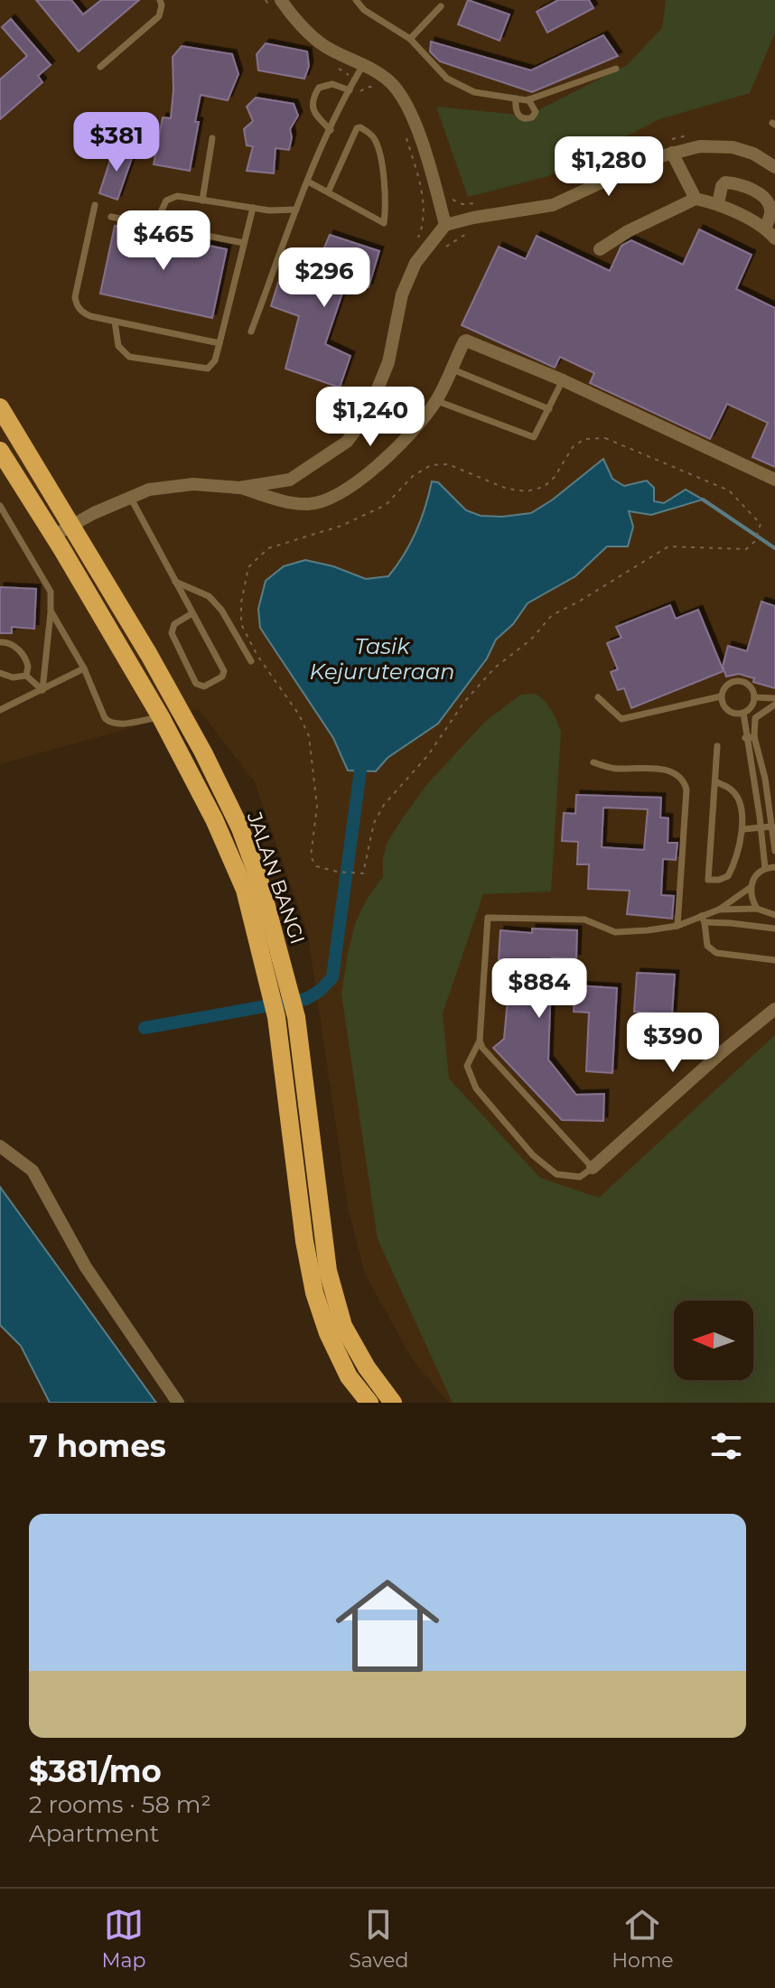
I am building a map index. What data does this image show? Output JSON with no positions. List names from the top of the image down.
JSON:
{
  "streets": {
    "main road": ["JALAN BANGI"]
  },
  "water": ["Tasik Kejuruteraan"],
  "north": "left",
  "page": {
    "price": [
      "$381",
      "$1,280",
      "$465",
      "$296",
      "$1,240",
      "$884",
      "$390"
    ],
    "heading": "7 homes",
    "list": [
      {
        "name": "$381/mo",
        "note": "2 rooms · 58 m² · Apartment"
      }
    ],
    "tabs": ["Map", "Saved", "Home"]
  }
}
